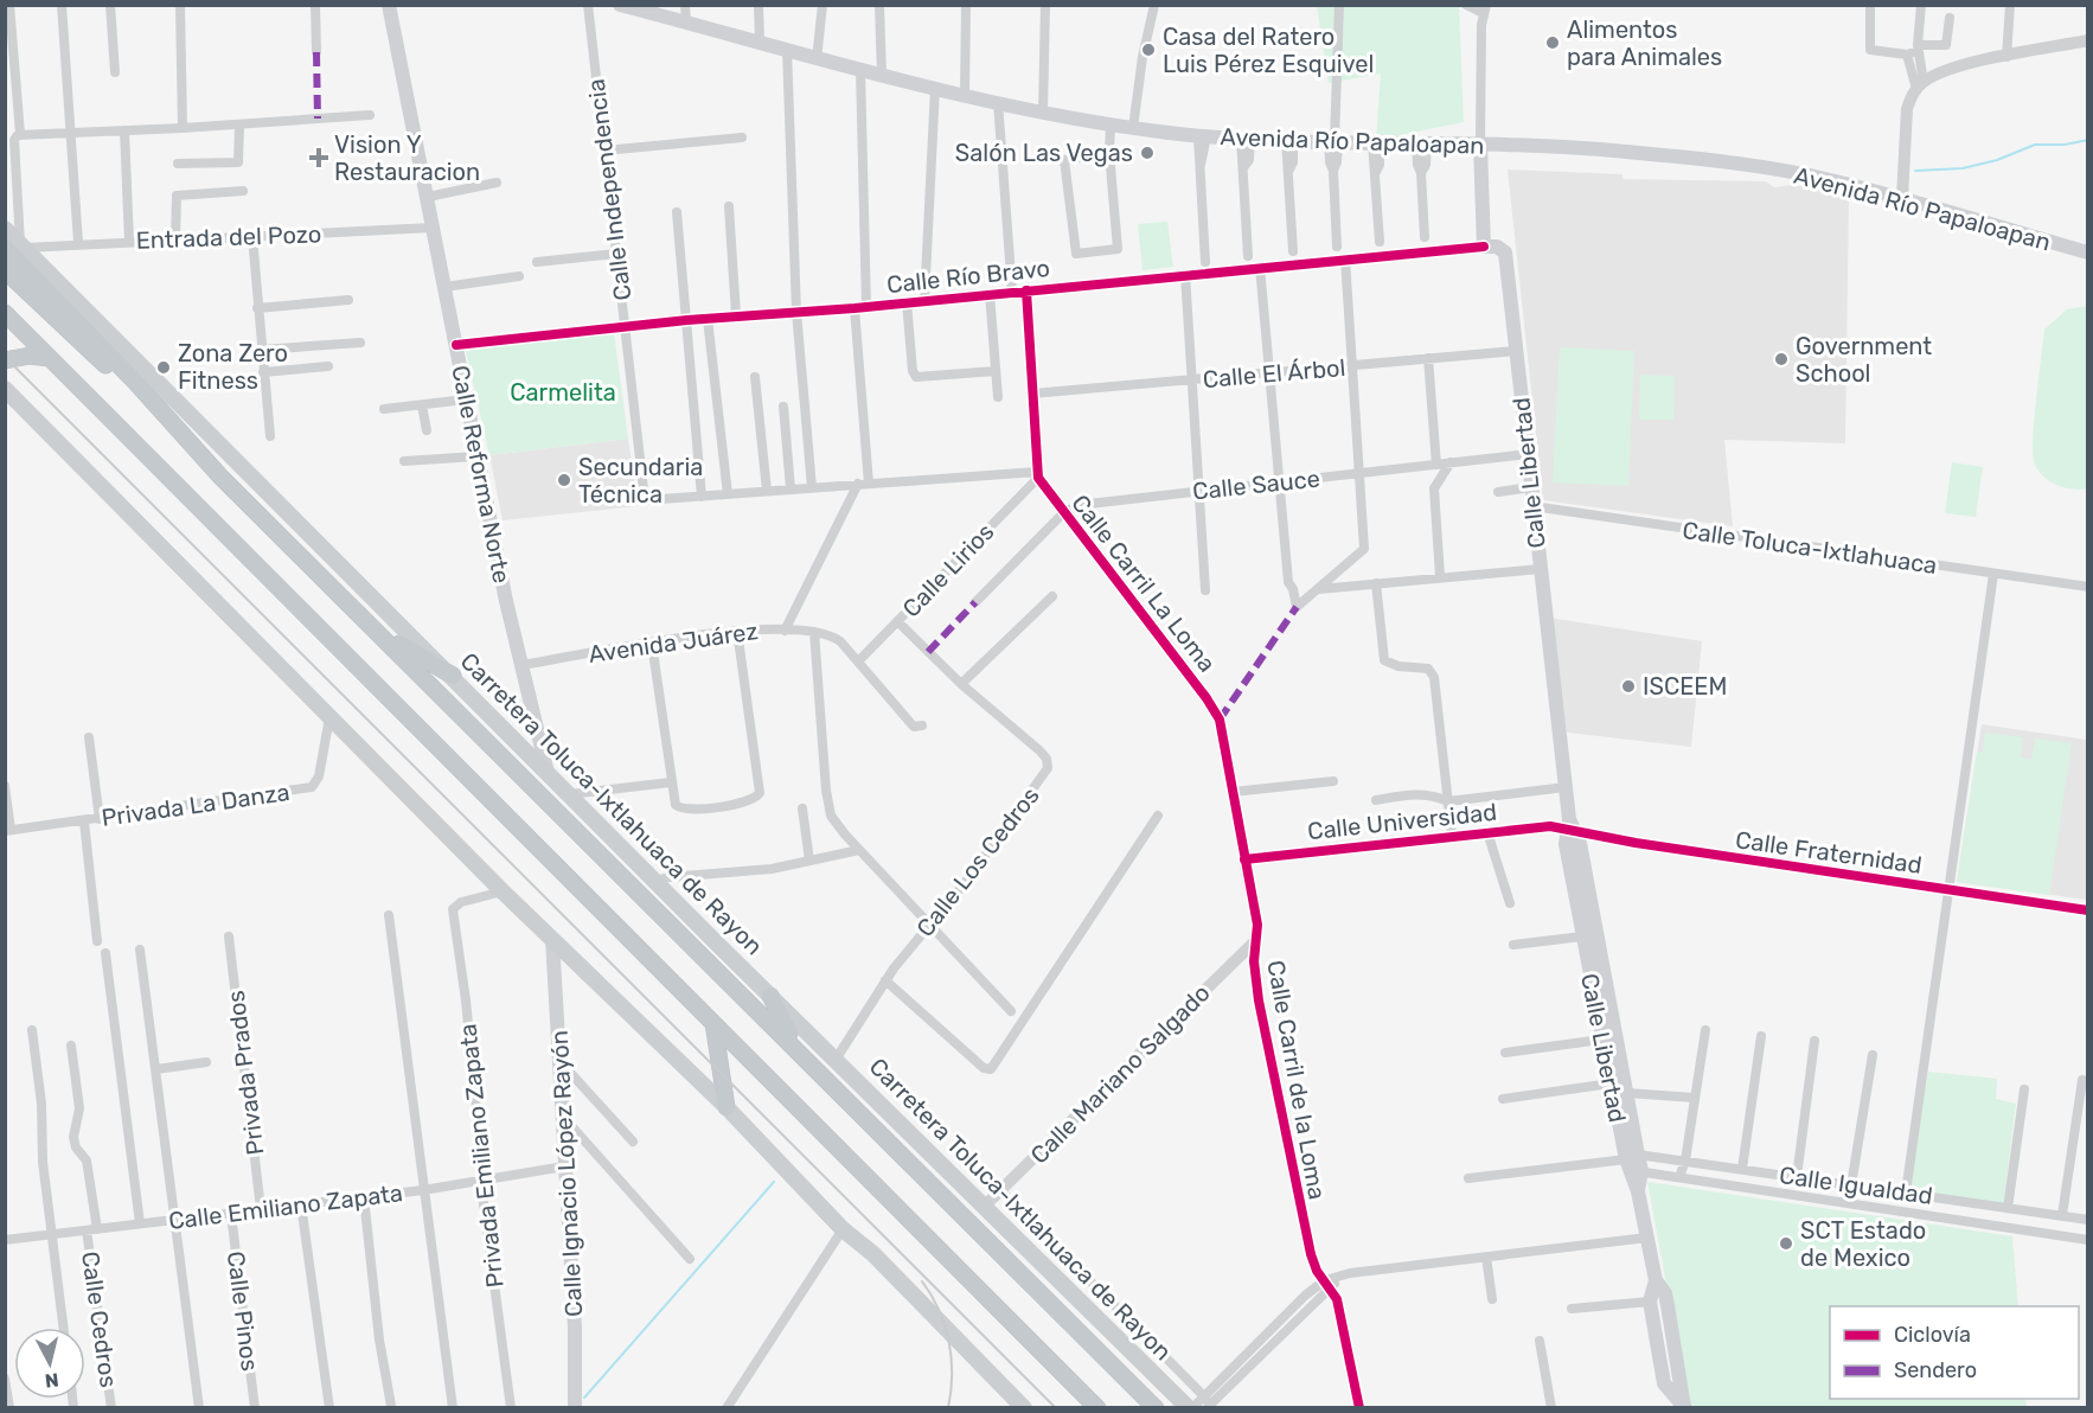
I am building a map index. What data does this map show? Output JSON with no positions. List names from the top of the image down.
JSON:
{
  "streets": {
    "highway": ["Carretera Toluca-Ixtlahuaca de Rayon"],
    "main road": [
      "Avenida Río Papaloapan",
      "Calle Libertad",
      "Calle Reforma Norte",
      "Calle Ignacio López Rayón"
    ],
    "street": [
      "Calle Independencia",
      "Entrada del Pozo",
      "Calle Río Bravo",
      "Calle El Árbol",
      "Calle Sauce",
      "Calle Toluca-Ixtlahuaca",
      "Calle Lirios",
      "Calle Carril La Loma",
      "Avenida Juárez",
      "Privada La Danza",
      "Calle Universidad",
      "Calle Fraternidad",
      "Calle Los Cedros",
      "Privada Prados",
      "Calle Mariano Salgado",
      "Calle Carril de la Loma",
      "Privada Emiliano Zapata",
      "Calle Igualdad",
      "Calle Emiliano Zapata",
      "Calle Pinos",
      "Calle Cedros"
    ]
  },
  "crossings": [
    ["Calle Independencia", "Calle Río Bravo"],
    ["Entrada del Pozo", "Calle Reforma Norte"],
    ["Entrada del Pozo", "Carretera Toluca-Ixtlahuaca de Rayon"],
    ["Calle Río Bravo", "Calle Libertad"],
    ["Calle Río Bravo", "Calle Reforma Norte"],
    ["Calle El Árbol", "Calle Libertad"],
    ["Calle Libertad", "Calle Sauce"],
    ["Calle Libertad", "Calle Toluca-Ixtlahuaca"],
    ["Calle Libertad", "Calle Universidad"],
    ["Calle Libertad", "Calle Fraternidad"],
    ["Calle Libertad", "Calle Igualdad"],
    ["Calle Reforma Norte", "Avenida Juárez"],
    ["Calle Reforma Norte", "Carretera Toluca-Ixtlahuaca de Rayon"],
    ["Calle Sauce", "Calle Carril La Loma"],
    ["Calle Lirios", "Calle Carril La Loma"],
    ["Calle Lirios", "Avenida Juárez"],
    ["Calle Lirios", "Calle Los Cedros"],
    ["Calle Carril La Loma", "Calle Carril de la Loma"],
    ["Carretera Toluca-Ixtlahuaca de Rayon", "Calle Los Cedros"],
    ["Carretera Toluca-Ixtlahuaca de Rayon", "Calle Mariano Salgado"],
    ["Calle Universidad", "Calle Fraternidad"],
    ["Calle Universidad", "Calle Carril de la Loma"],
    ["Privada Prados", "Calle Emiliano Zapata"],
    ["Calle Mariano Salgado", "Calle Carril de la Loma"],
    ["Privada Emiliano Zapata", "Calle Emiliano Zapata"],
    ["Calle Ignacio López Rayón", "Calle Emiliano Zapata"],
    ["Calle Emiliano Zapata", "Calle Pinos"],
    ["Calle Emiliano Zapata", "Calle Cedros"]
  ],
  "parks": ["Carmelita"],
  "places": {
    "other": [
      "Alimentos para Animales",
      "Casa del Ratero Luis Pérez Esquivel",
      "Salón Las Vegas",
      "Government School",
      "Zona Zero Fitness",
      "Secundaria Técnica",
      "ISCEEM",
      "SCT Estado de Mexico"
    ],
    "health": ["Vision Y Restauracion"]
  },
  "legend": ["Ciclovía", "Sendero"],
  "north": "bottom"
}
